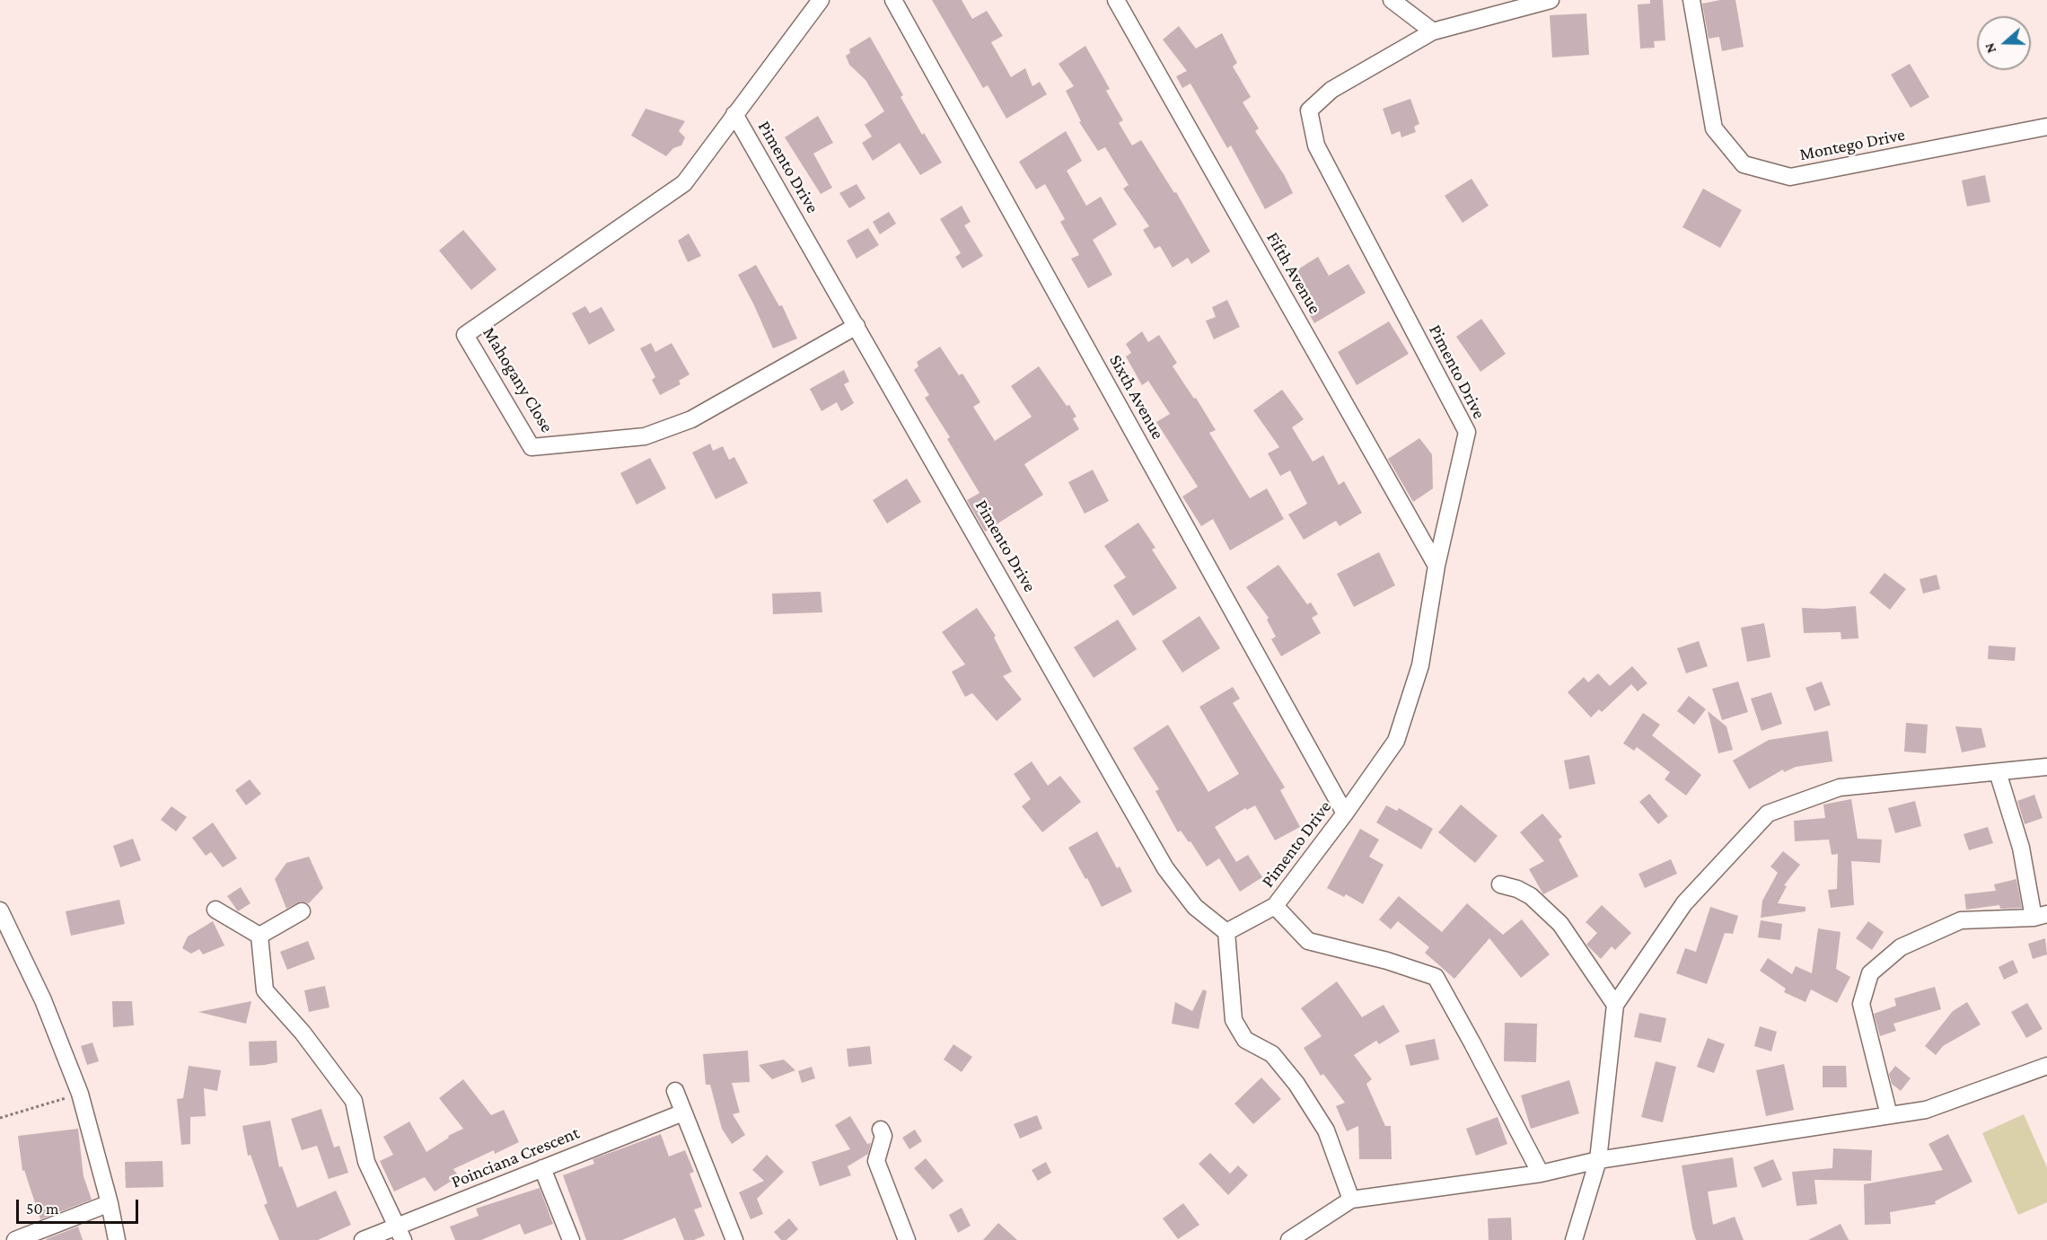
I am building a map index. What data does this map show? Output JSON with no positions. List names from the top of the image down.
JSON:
{
  "streets": {
    "street": [
      "Montego Drive",
      "Pimento Drive",
      "Fifth Avenue",
      "Mahogany Close",
      "Sixth Avenue",
      "Poinciana Crescent"
    ]
  },
  "crossings": [
    ["Pimento Drive", "Fifth Avenue"],
    ["Pimento Drive", "Mahogany Close"],
    ["Pimento Drive", "Sixth Avenue"]
  ],
  "scale_bar": "50 m",
  "north": "left"
}
